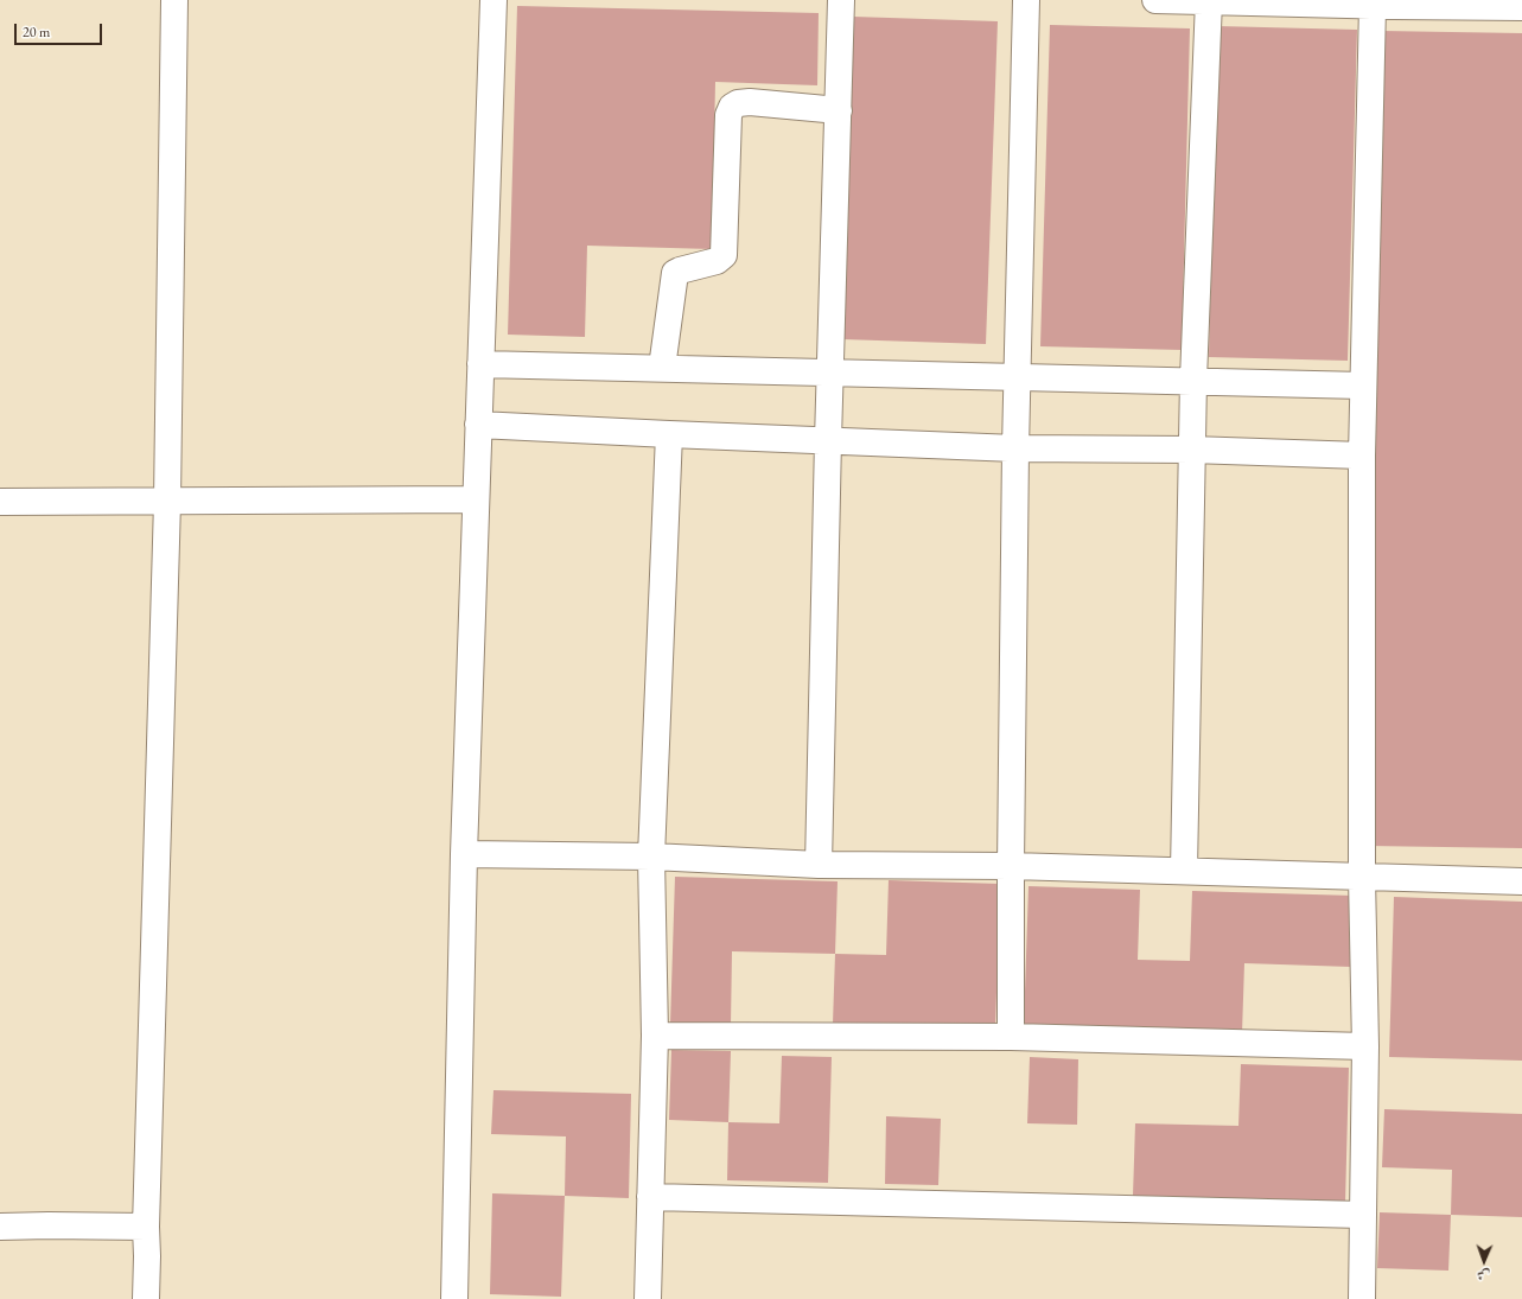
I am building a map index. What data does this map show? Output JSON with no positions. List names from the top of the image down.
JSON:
{
  "scale_bar": "20 m",
  "north": "bottom"
}
